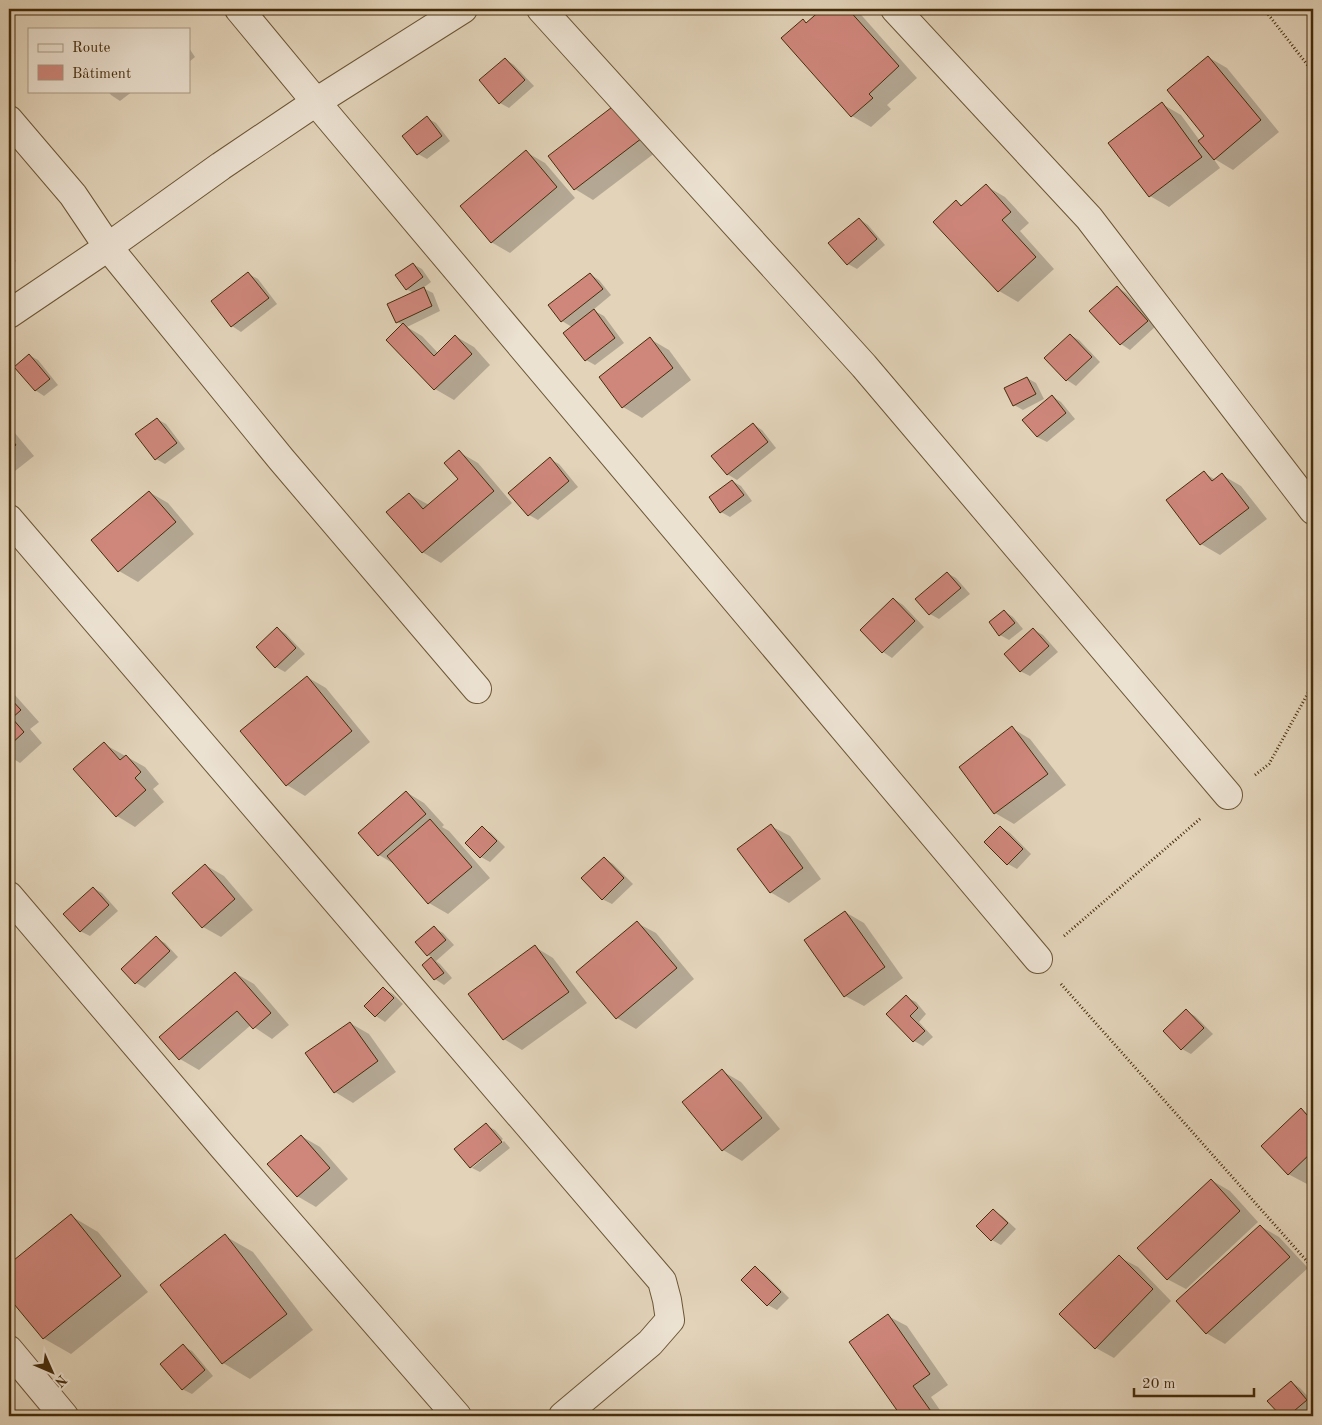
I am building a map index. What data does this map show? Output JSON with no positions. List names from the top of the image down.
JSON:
{
  "legend": ["Route", "Bâtiment"],
  "scale_bar": "20 m",
  "north": "bottom right"
}
